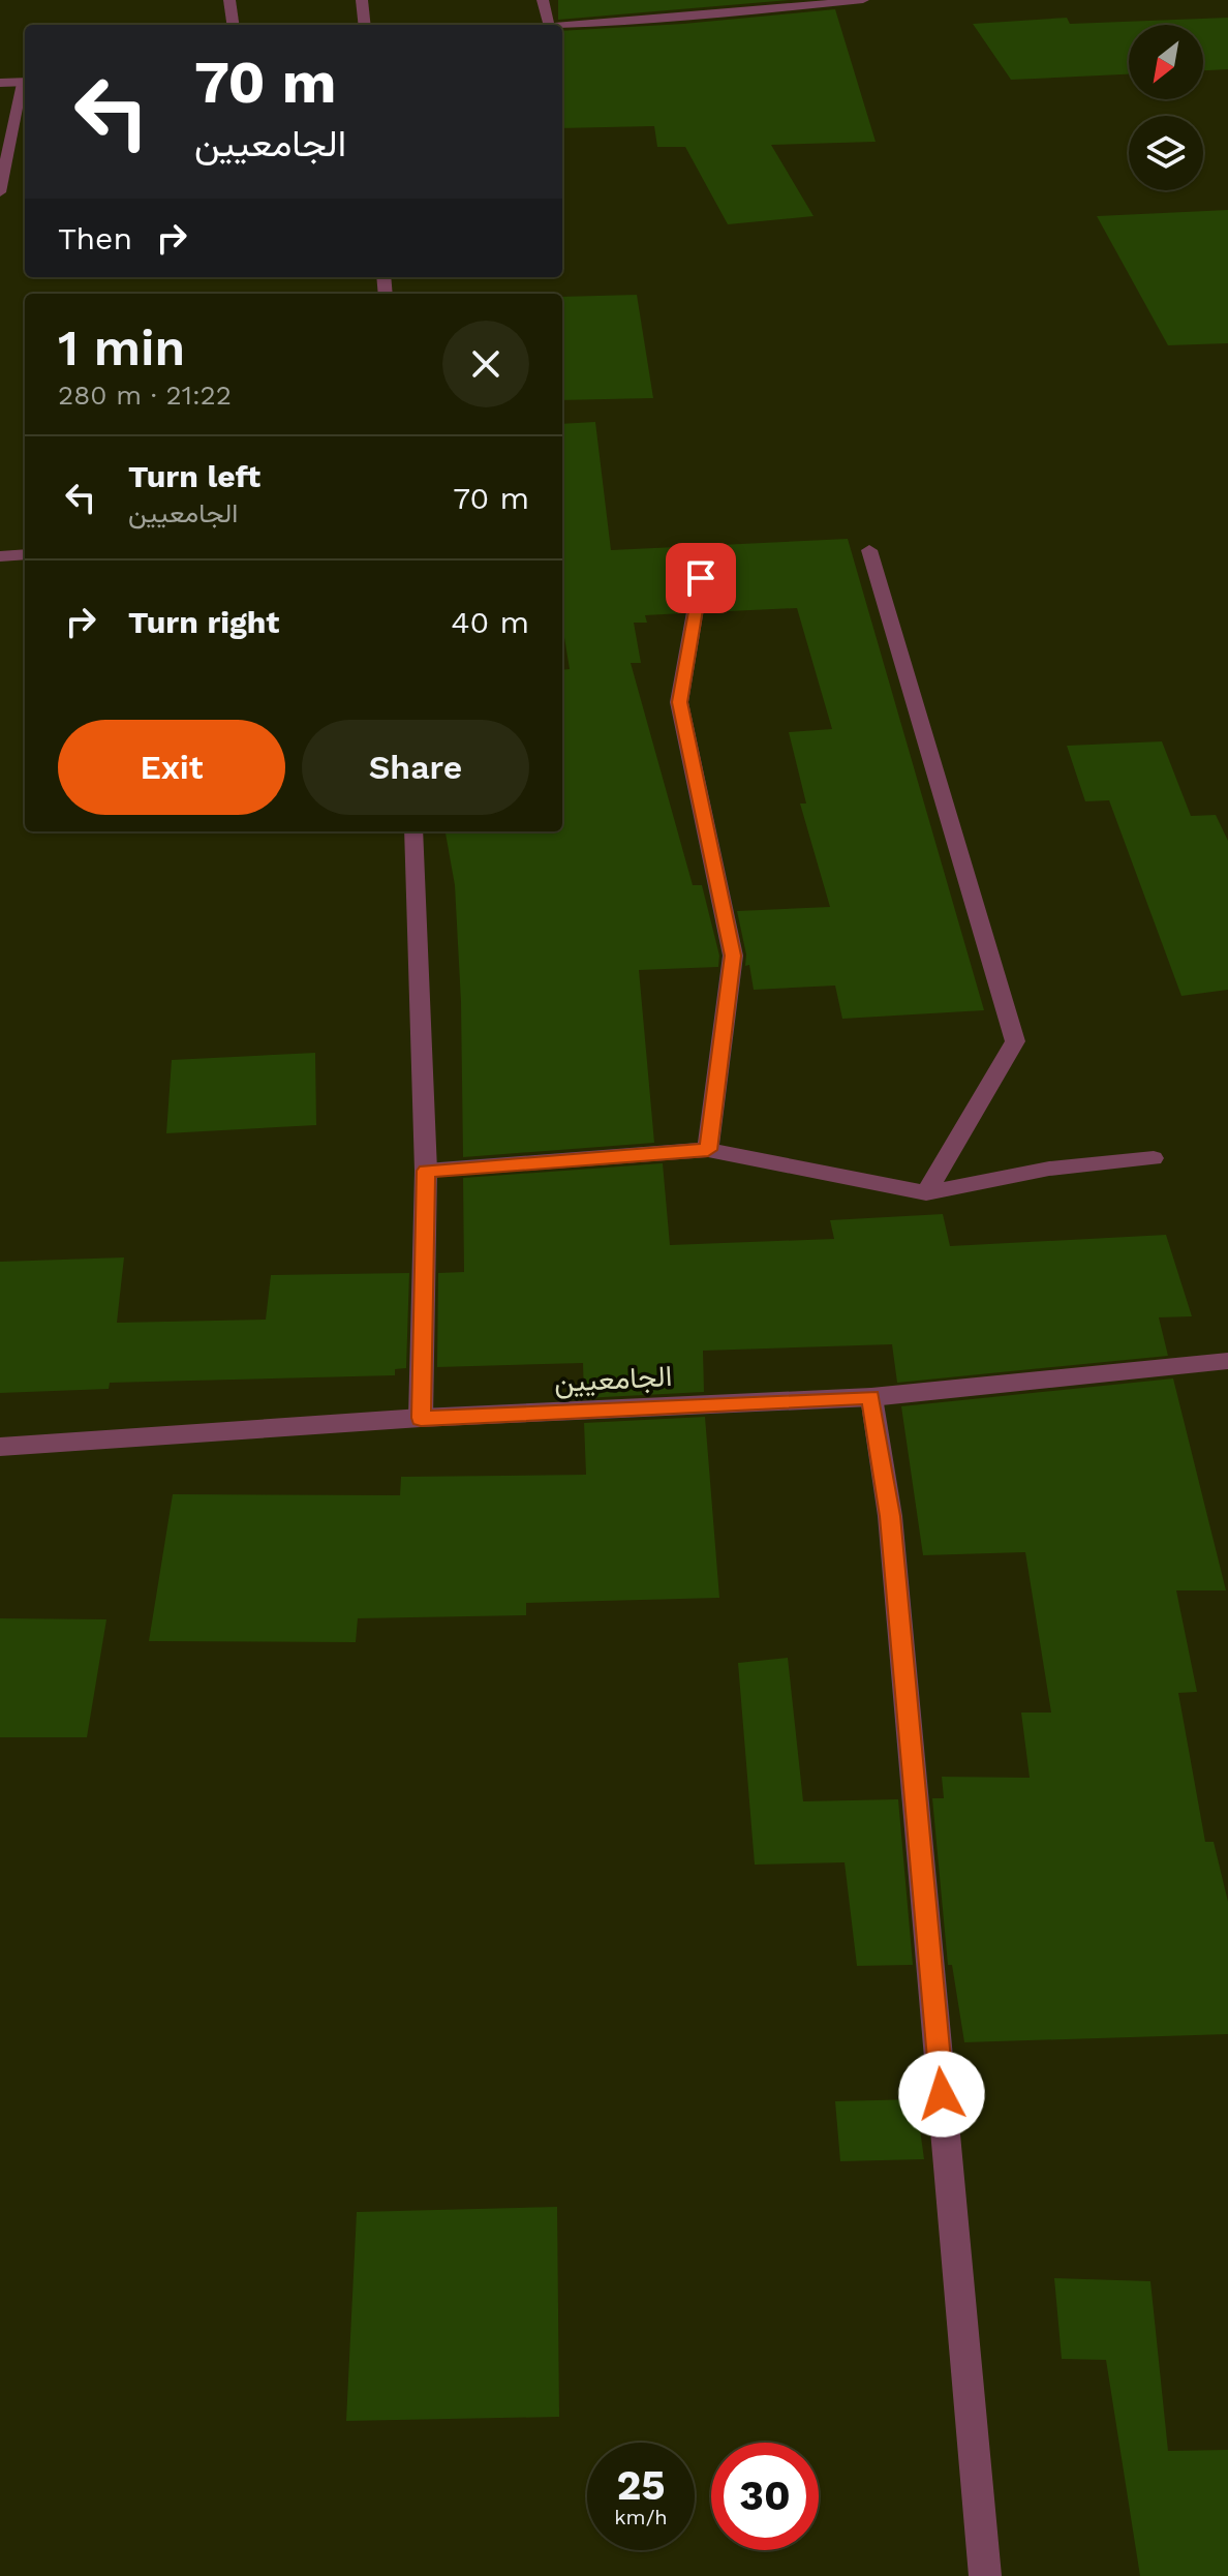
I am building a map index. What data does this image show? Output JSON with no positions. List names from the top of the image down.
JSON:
{
  "streets": {
    "street": ["الجامعيين"]
  },
  "north": "bottom left",
  "page": {
    "turn": ["70 m", "الجامعيين"],
    "then": "Then",
    "heading": ["1 min", "280 m · 21:22"],
    "list": [
      {
        "name": "Turn left",
        "note": "الجامعيين",
        "value": "70 m"
      },
      {
        "name": "Turn right",
        "value": "40 m"
      }
    ],
    "buttons": ["Exit", "Share"],
    "speed": "25 km/h",
    "limit": "30"
  }
}
